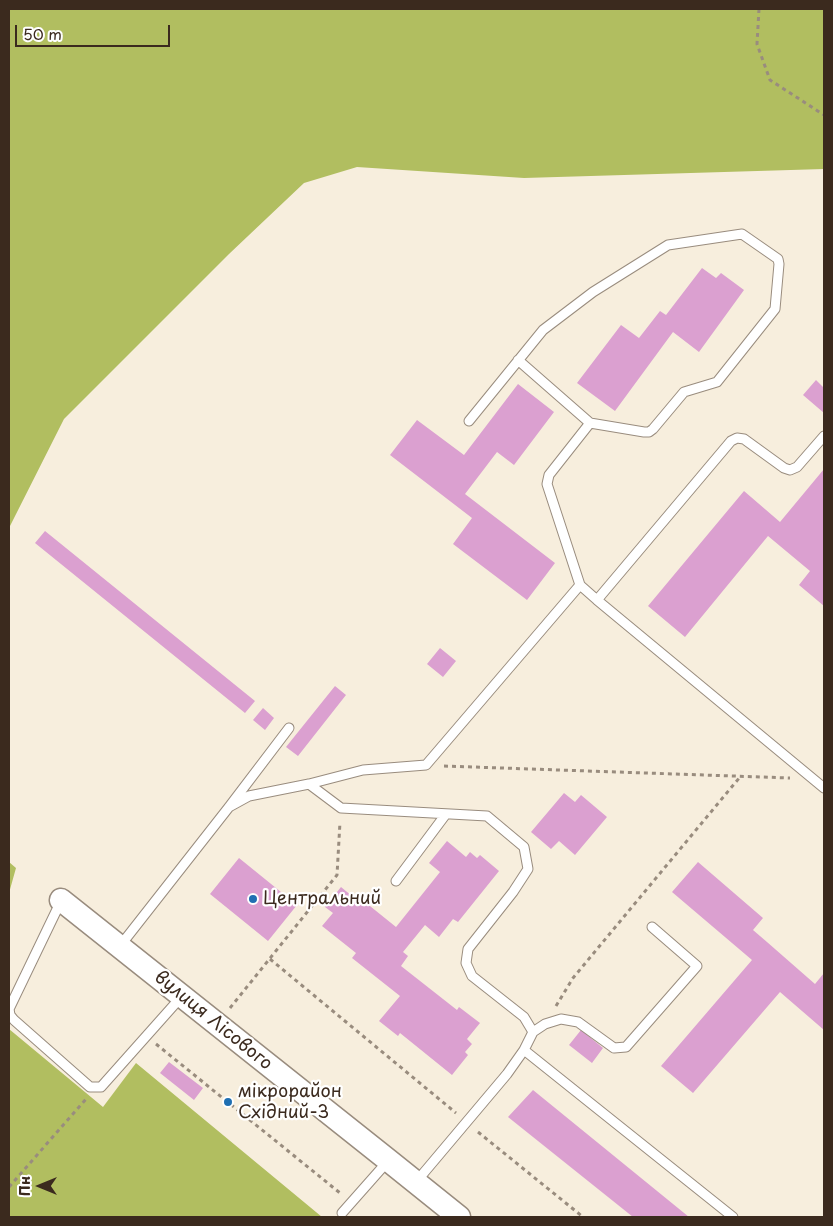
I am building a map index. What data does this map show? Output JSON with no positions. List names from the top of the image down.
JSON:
{
  "streets": {
    "street": ["вулиця Лісового"]
  },
  "places": ["Центральний", "мікрорайон Східний-3"],
  "scale_bar": "50 m",
  "north": "left"
}
